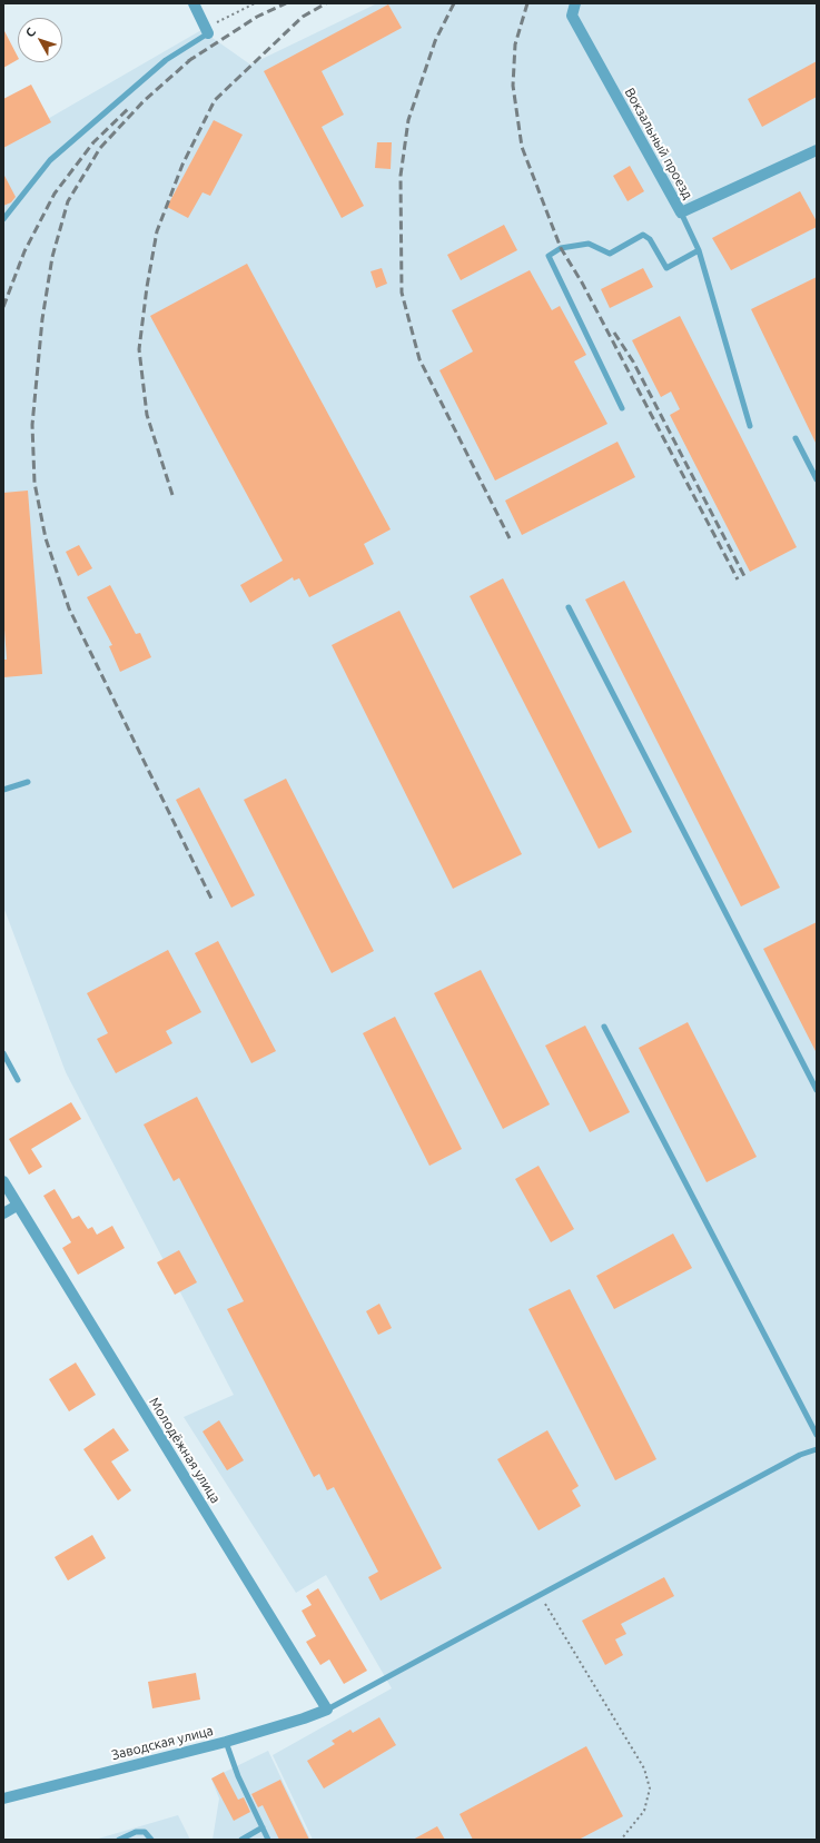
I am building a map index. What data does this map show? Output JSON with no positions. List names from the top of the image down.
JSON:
{
  "streets": {
    "street": ["Вокзальный проезд", "Молодёжная улица", "Заводская улица"]
  },
  "crossings": [
    ["Молодёжная улица", "Заводская улица"]
  ],
  "north": "top left"
}
